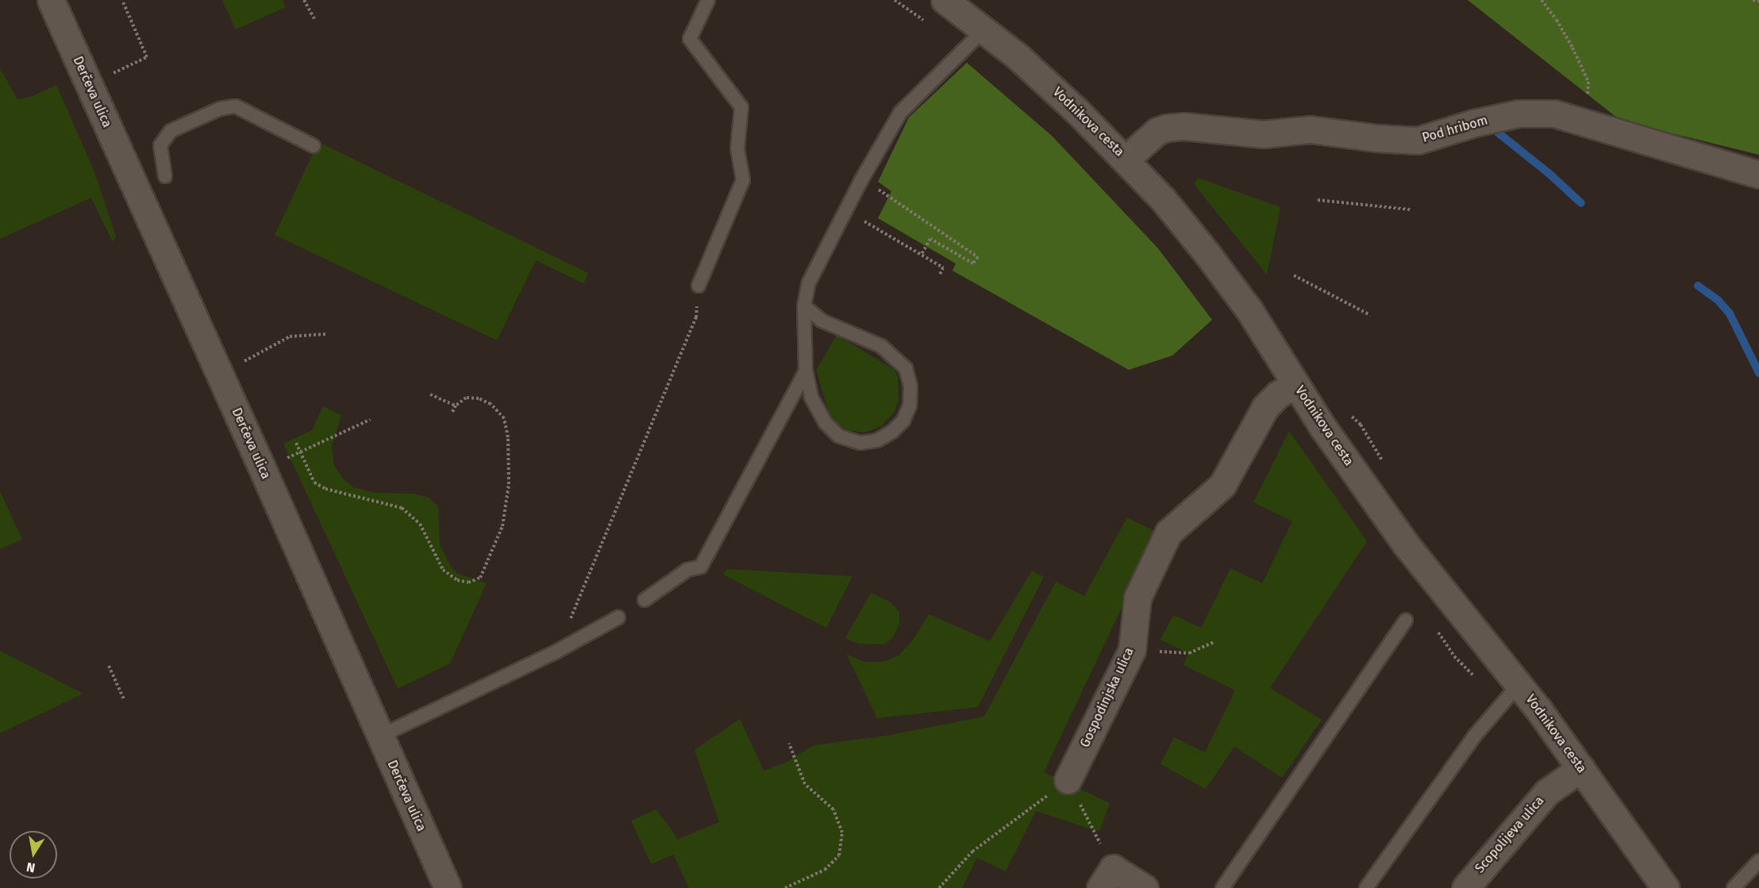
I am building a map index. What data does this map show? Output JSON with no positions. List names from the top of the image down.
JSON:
{
  "streets": {
    "street": [
      "Derčeva ulica",
      "Vodnikova cesta",
      "Pod hribom",
      "Gospodinjska ulica",
      "Scopolijeva ulica"
    ]
  },
  "crossings": [
    ["Vodnikova cesta", "Pod hribom"],
    ["Vodnikova cesta", "Gospodinjska ulica"],
    ["Vodnikova cesta", "Scopolijeva ulica"]
  ],
  "north": "bottom"
}
